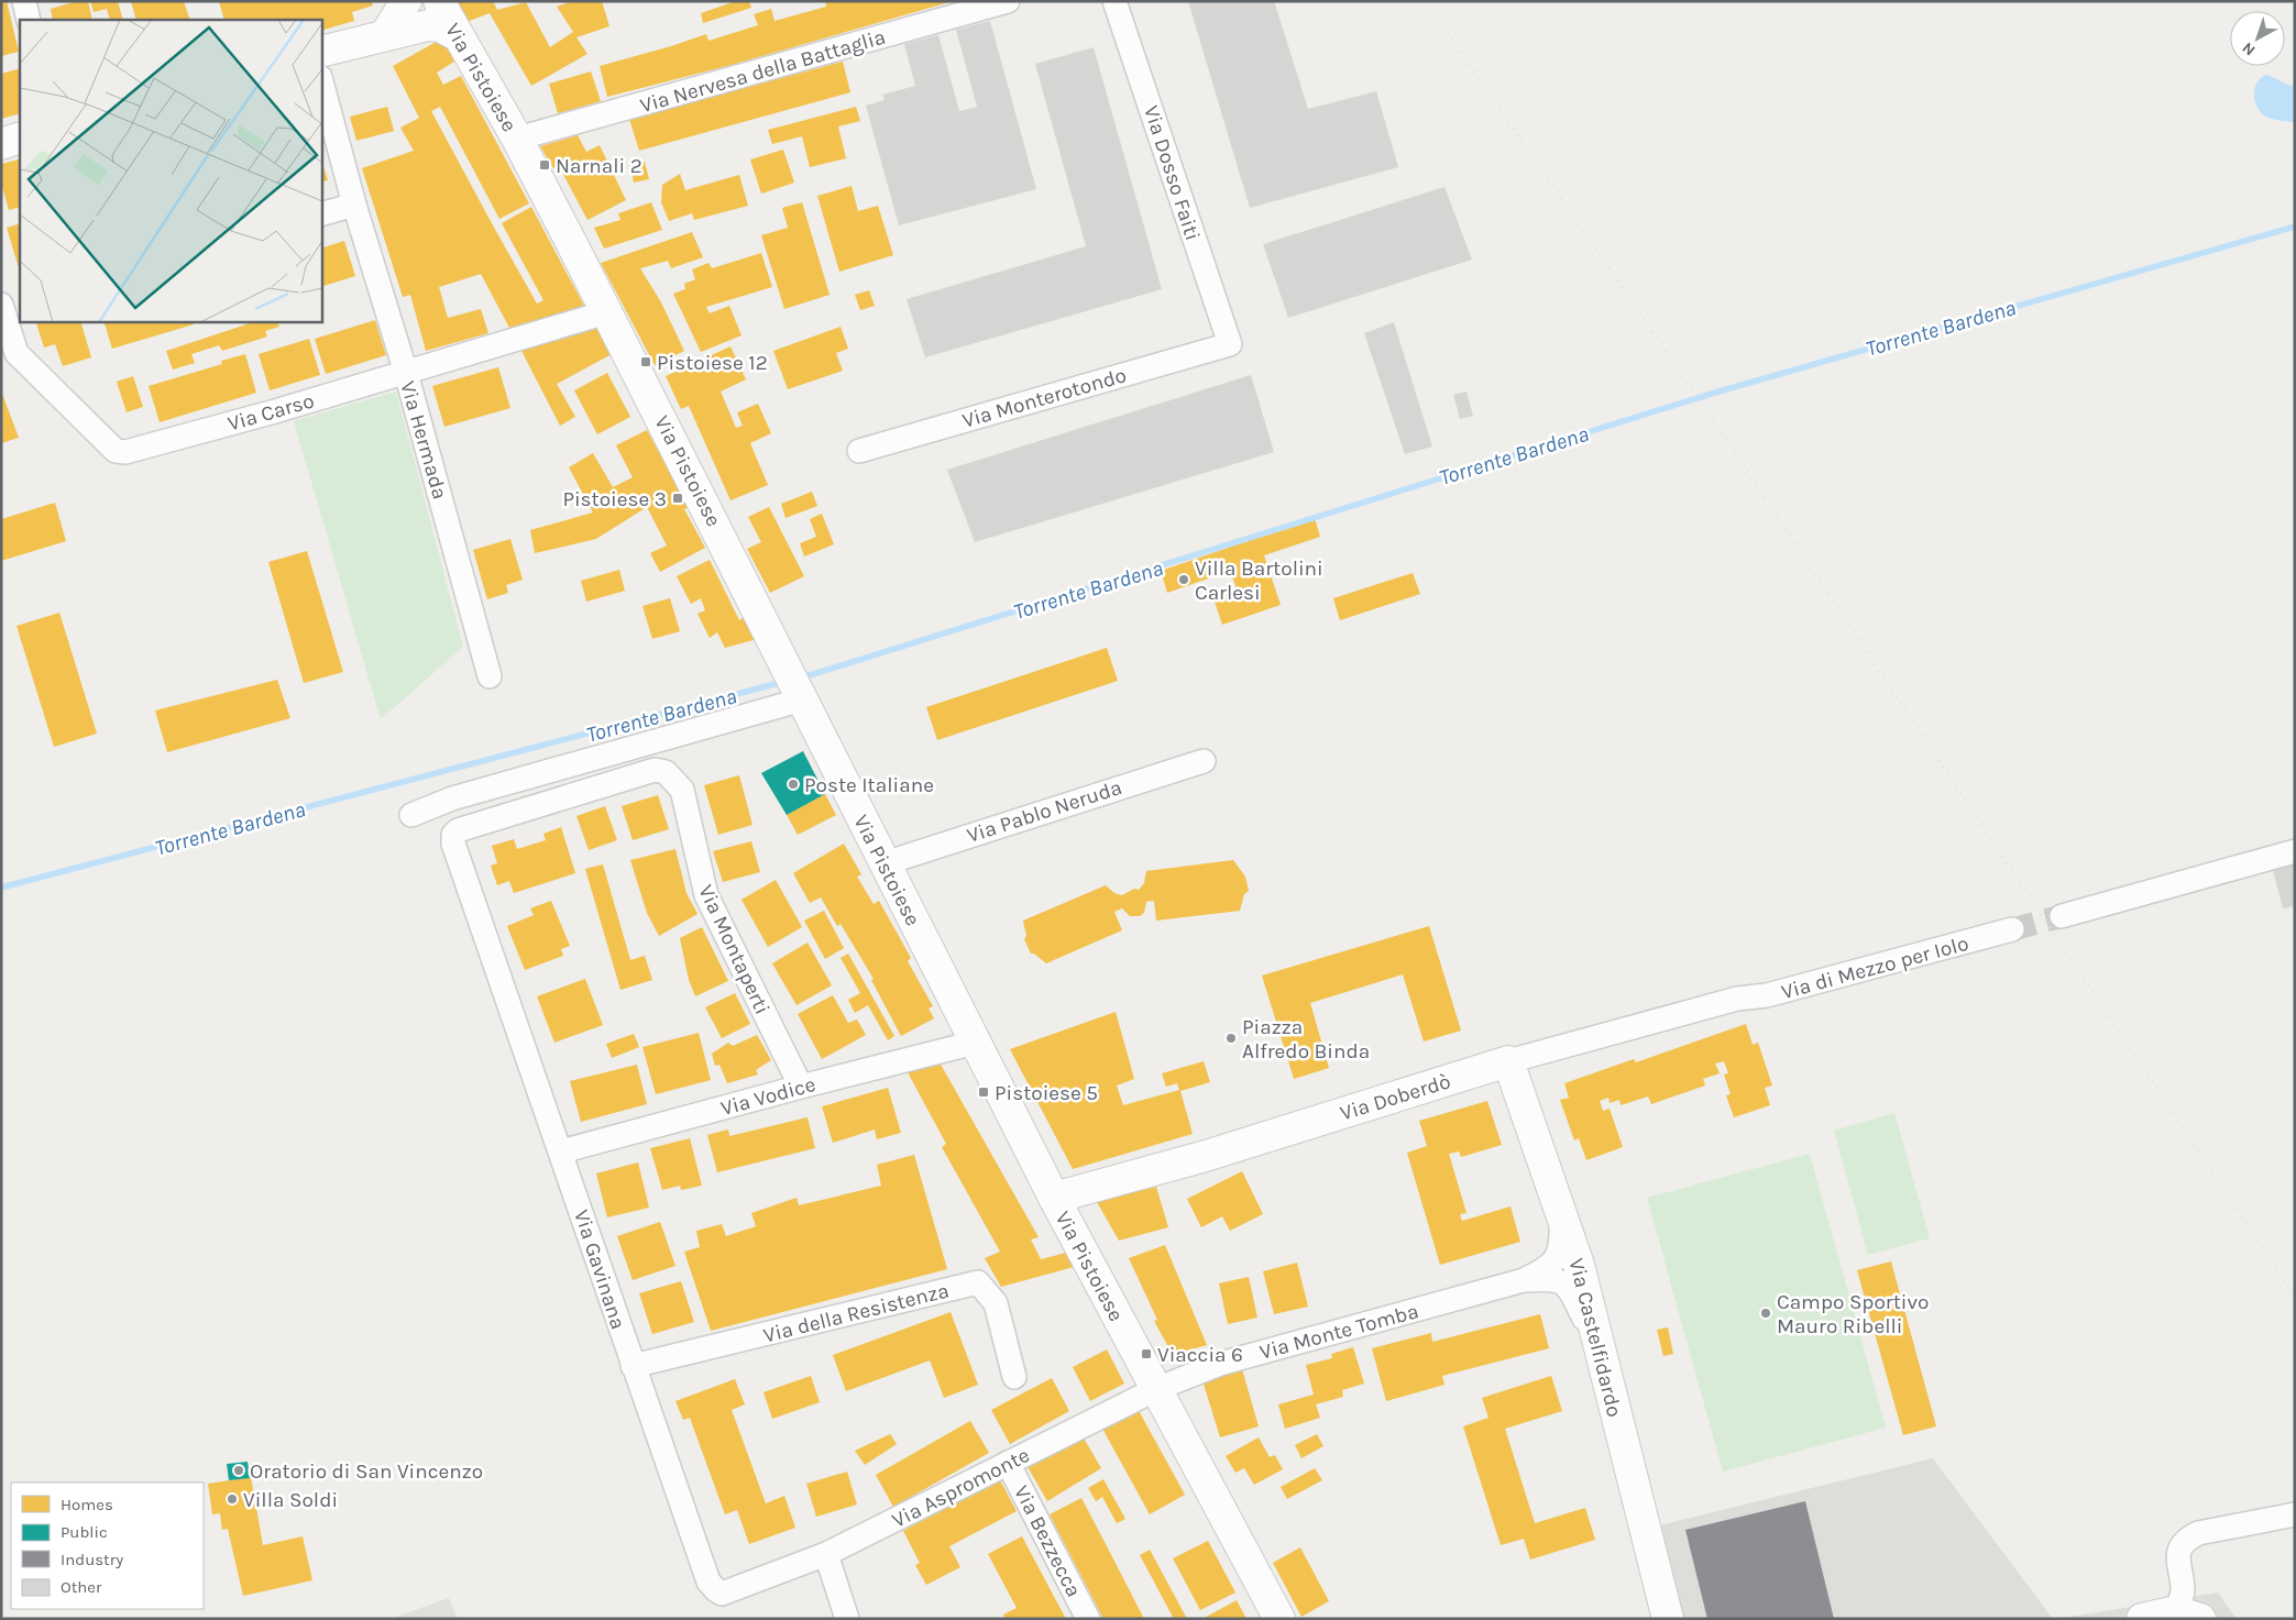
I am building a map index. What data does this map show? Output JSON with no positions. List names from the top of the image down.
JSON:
{
  "streets": {
    "main road": ["Via Pistoiese", "Via Doberdò", "Via Castelfidardo"],
    "street": [
      "Via Nervesa della Battaglia",
      "Via Dosso Faiti",
      "Via Monterotondo",
      "Via Carso",
      "Via Hermada",
      "Via Pablo Neruda",
      "Via Montaperti",
      "Via di Mezzo per Iolo",
      "Via Vodice",
      "Via Gavinana",
      "Via della Resistenza",
      "Via Monte Tomba",
      "Via Aspromonte",
      "Via Bezzecca"
    ]
  },
  "crossings": [
    ["Via Nervesa della Battaglia", "Via Pistoiese"],
    ["Via Pistoiese", "Via Carso"],
    ["Via Pistoiese", "Via Pablo Neruda"],
    ["Via Pistoiese", "Via Vodice"],
    ["Via Pistoiese", "Via Doberdò"],
    ["Via Pistoiese", "Via Monte Tomba"],
    ["Via Pistoiese", "Via Aspromonte"],
    ["Via Dosso Faiti", "Via Monterotondo"],
    ["Via Carso", "Via Hermada"],
    ["Via Montaperti", "Via Vodice"],
    ["Via Montaperti", "Via Gavinana"],
    ["Via di Mezzo per Iolo", "Via Doberdò"],
    ["Via Vodice", "Via Gavinana"],
    ["Via Doberdò", "Via Castelfidardo"],
    ["Via Gavinana", "Via della Resistenza"],
    ["Via Gavinana", "Via Aspromonte"],
    ["Via Monte Tomba", "Via Castelfidardo"],
    ["Via Monte Tomba", "Via Aspromonte"],
    ["Via Aspromonte", "Via Bezzecca"]
  ],
  "water": ["Torrente Bardena"],
  "places": {
    "transit": [
      "Narnali 2",
      "Pistoiese 12",
      "Pistoiese 3",
      "Pistoiese 5",
      "Viaccia 6"
    ],
    "other": [
      "Villa Bartolini Carlesi",
      "Poste Italiane",
      "Piazza Alfredo Binda",
      "Campo Sportivo Mauro Ribelli",
      "Oratorio di San Vincenzo",
      "Villa Soldi"
    ]
  },
  "legend": [
    "Homes",
    "Public",
    "Industry",
    "Other"
  ],
  "north": "bottom left"
}
